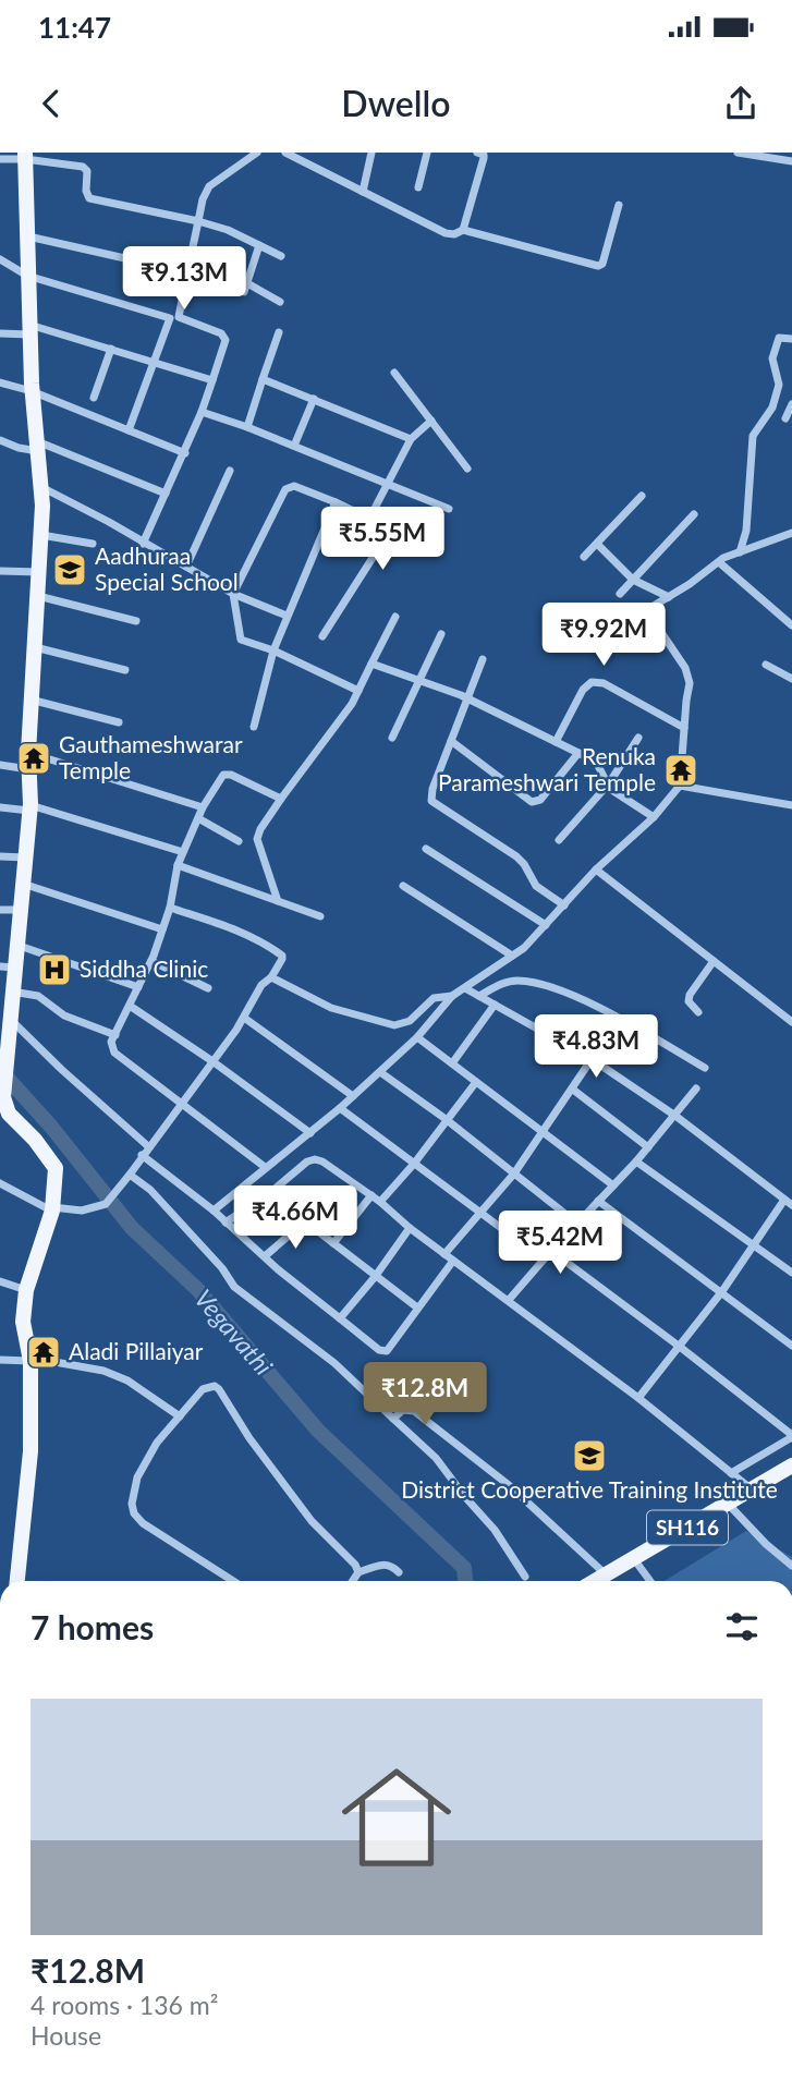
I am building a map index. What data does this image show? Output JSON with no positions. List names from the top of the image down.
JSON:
{
  "streets": {
    "main road": ["SH116"]
  },
  "water": ["Vegavathi"],
  "places": {
    "school or university": ["Aadhuraa Special School", "District Cooperative Training Institute"],
    "temple": ["Gauthameshwarar Temple", "Renuka Parameshwari Temple", "Aladi Pillaiyar"],
    "hospital": ["Siddha Clinic"]
  },
  "page": {
    "status": "11:47",
    "header": "Dwello",
    "price": [
      "₹9.13M",
      "₹5.55M",
      "₹9.92M",
      "₹4.83M",
      "₹4.66M",
      "₹5.42M",
      "₹12.8M"
    ],
    "heading": "7 homes",
    "list": [
      {
        "name": "₹12.8M",
        "note": "4 rooms · 136 m² · House"
      }
    ]
  }
}
